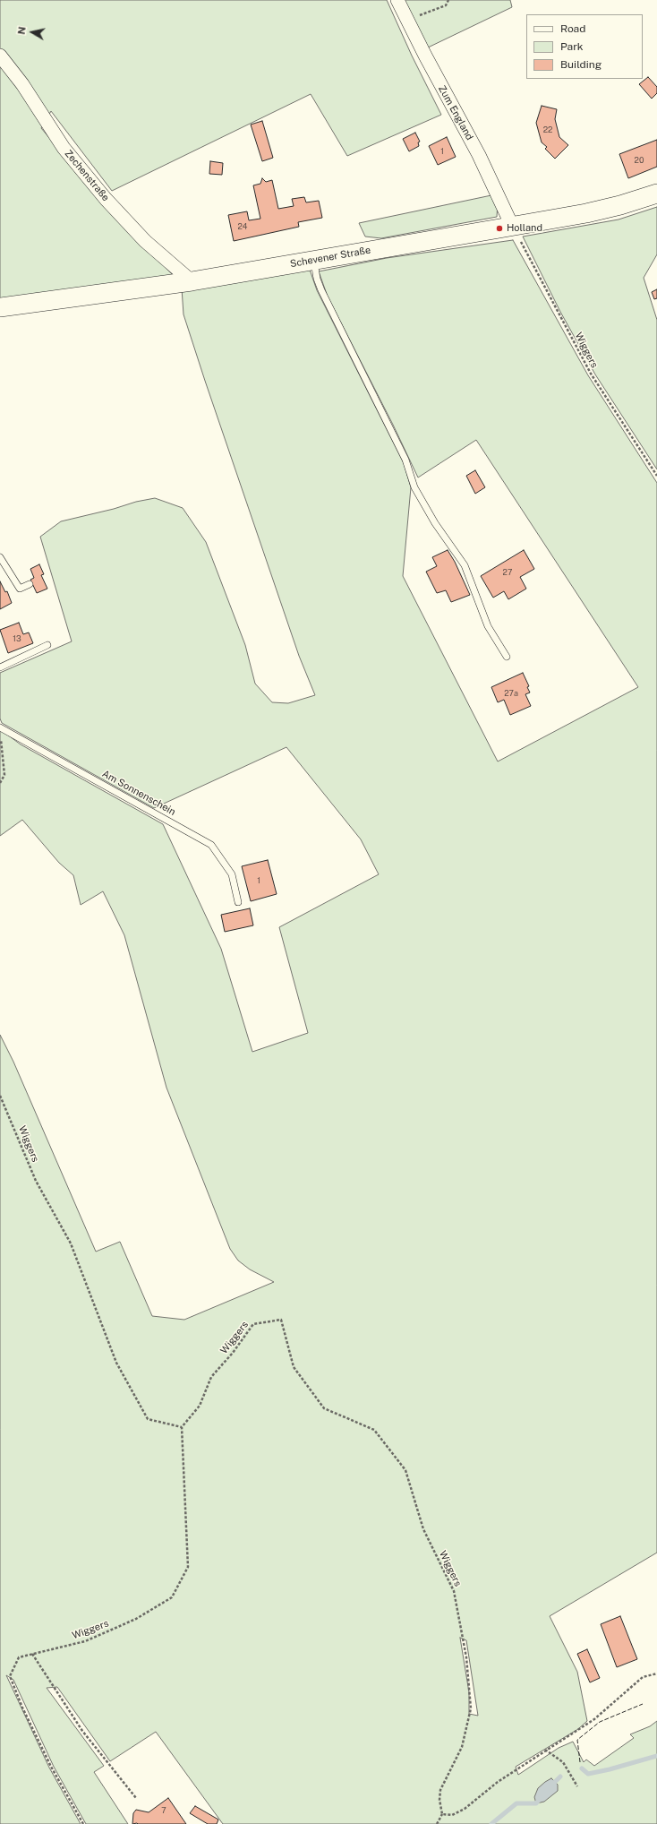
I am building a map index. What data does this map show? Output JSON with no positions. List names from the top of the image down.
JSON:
{
  "streets": {
    "main road": ["Schevener Straße"],
    "street": ["Zum England", "Zechenstraße"],
    "lane": ["Am Sonnenschein"],
    "path": ["Wiggers"]
  },
  "crossings": [
    ["Zum England", "Schevener Straße"],
    ["Zum England", "Wiggers"],
    ["Zechenstraße", "Schevener Straße"],
    ["Schevener Straße", "Wiggers"]
  ],
  "places": ["Holland"],
  "house_numbers": [
    "22",
    "1",
    "20",
    "24",
    "27",
    "13",
    "27a",
    "1",
    "7"
  ],
  "legend": ["Road", "Park", "Building"],
  "north": "left"
}
